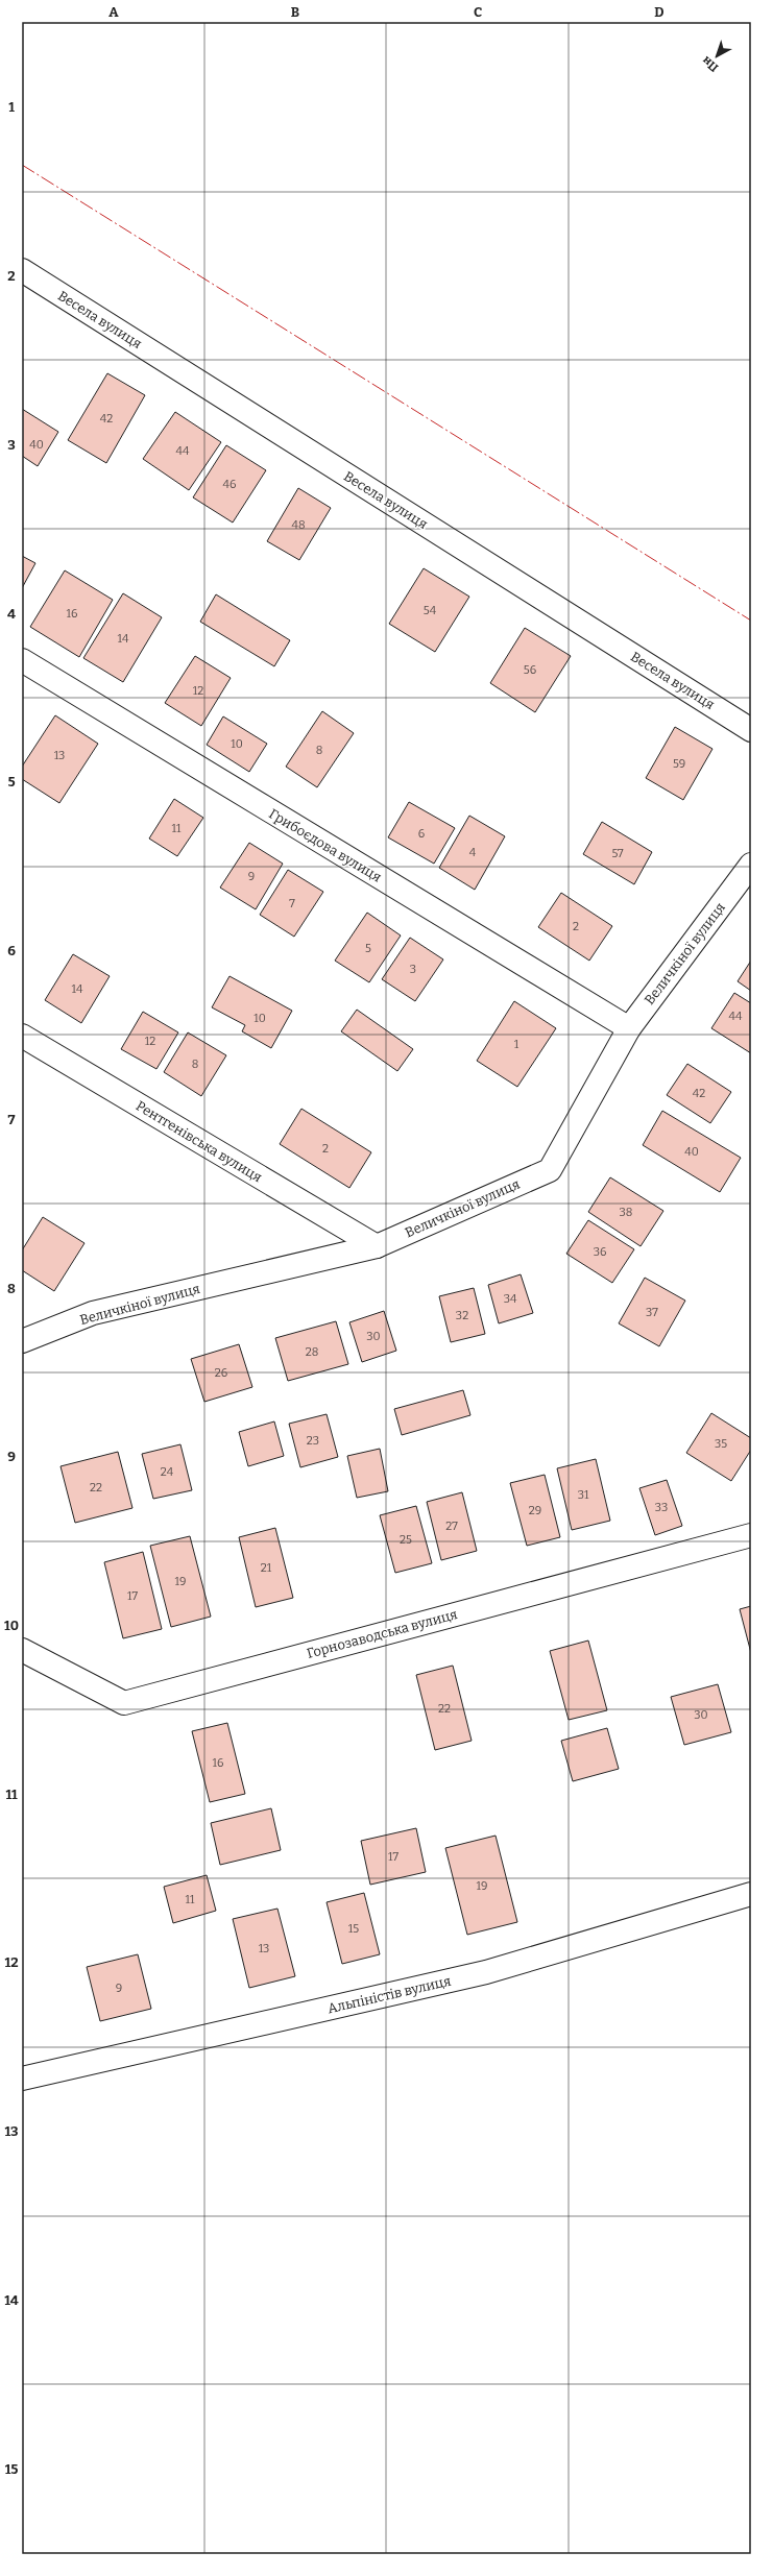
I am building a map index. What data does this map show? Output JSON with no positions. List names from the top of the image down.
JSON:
{
  "streets": {
    "street": [
      "Весела вулиця",
      "Грибоєдова вулиця",
      "Величкіної вулиця",
      "Рентгенівська вулиця",
      "Горнозаводська вулиця",
      "Альпіністів вулиця"
    ]
  },
  "crossings": [
    ["Грибоєдова вулиця", "Величкіної вулиця"],
    ["Величкіної вулиця", "Рентгенівська вулиця"]
  ],
  "house_numbers": [
    "42",
    "40",
    "44",
    "46",
    "48",
    "54",
    "16",
    "14",
    "56",
    "12",
    "10",
    "8",
    "13",
    "59",
    "11",
    "6",
    "4",
    "57",
    "9",
    "7",
    "2",
    "5",
    "3",
    "14",
    "44",
    "10",
    "12",
    "1",
    "8",
    "42",
    "2",
    "40",
    "38",
    "36",
    "34",
    "37",
    "32",
    "30",
    "28",
    "26",
    "23",
    "35",
    "24",
    "22",
    "31",
    "33",
    "29",
    "27",
    "25",
    "21",
    "19",
    "17",
    "22",
    "30",
    "16",
    "17",
    "19",
    "11",
    "15",
    "13",
    "9"
  ],
  "north": "bottom left",
  "grid": {
    "columns": [
      "A",
      "B",
      "C",
      "D"
    ],
    "rows": [
      "1",
      "2",
      "3",
      "4",
      "5",
      "6",
      "7",
      "8",
      "9",
      "10",
      "11",
      "12",
      "13",
      "14",
      "15"
    ]
  }
}
